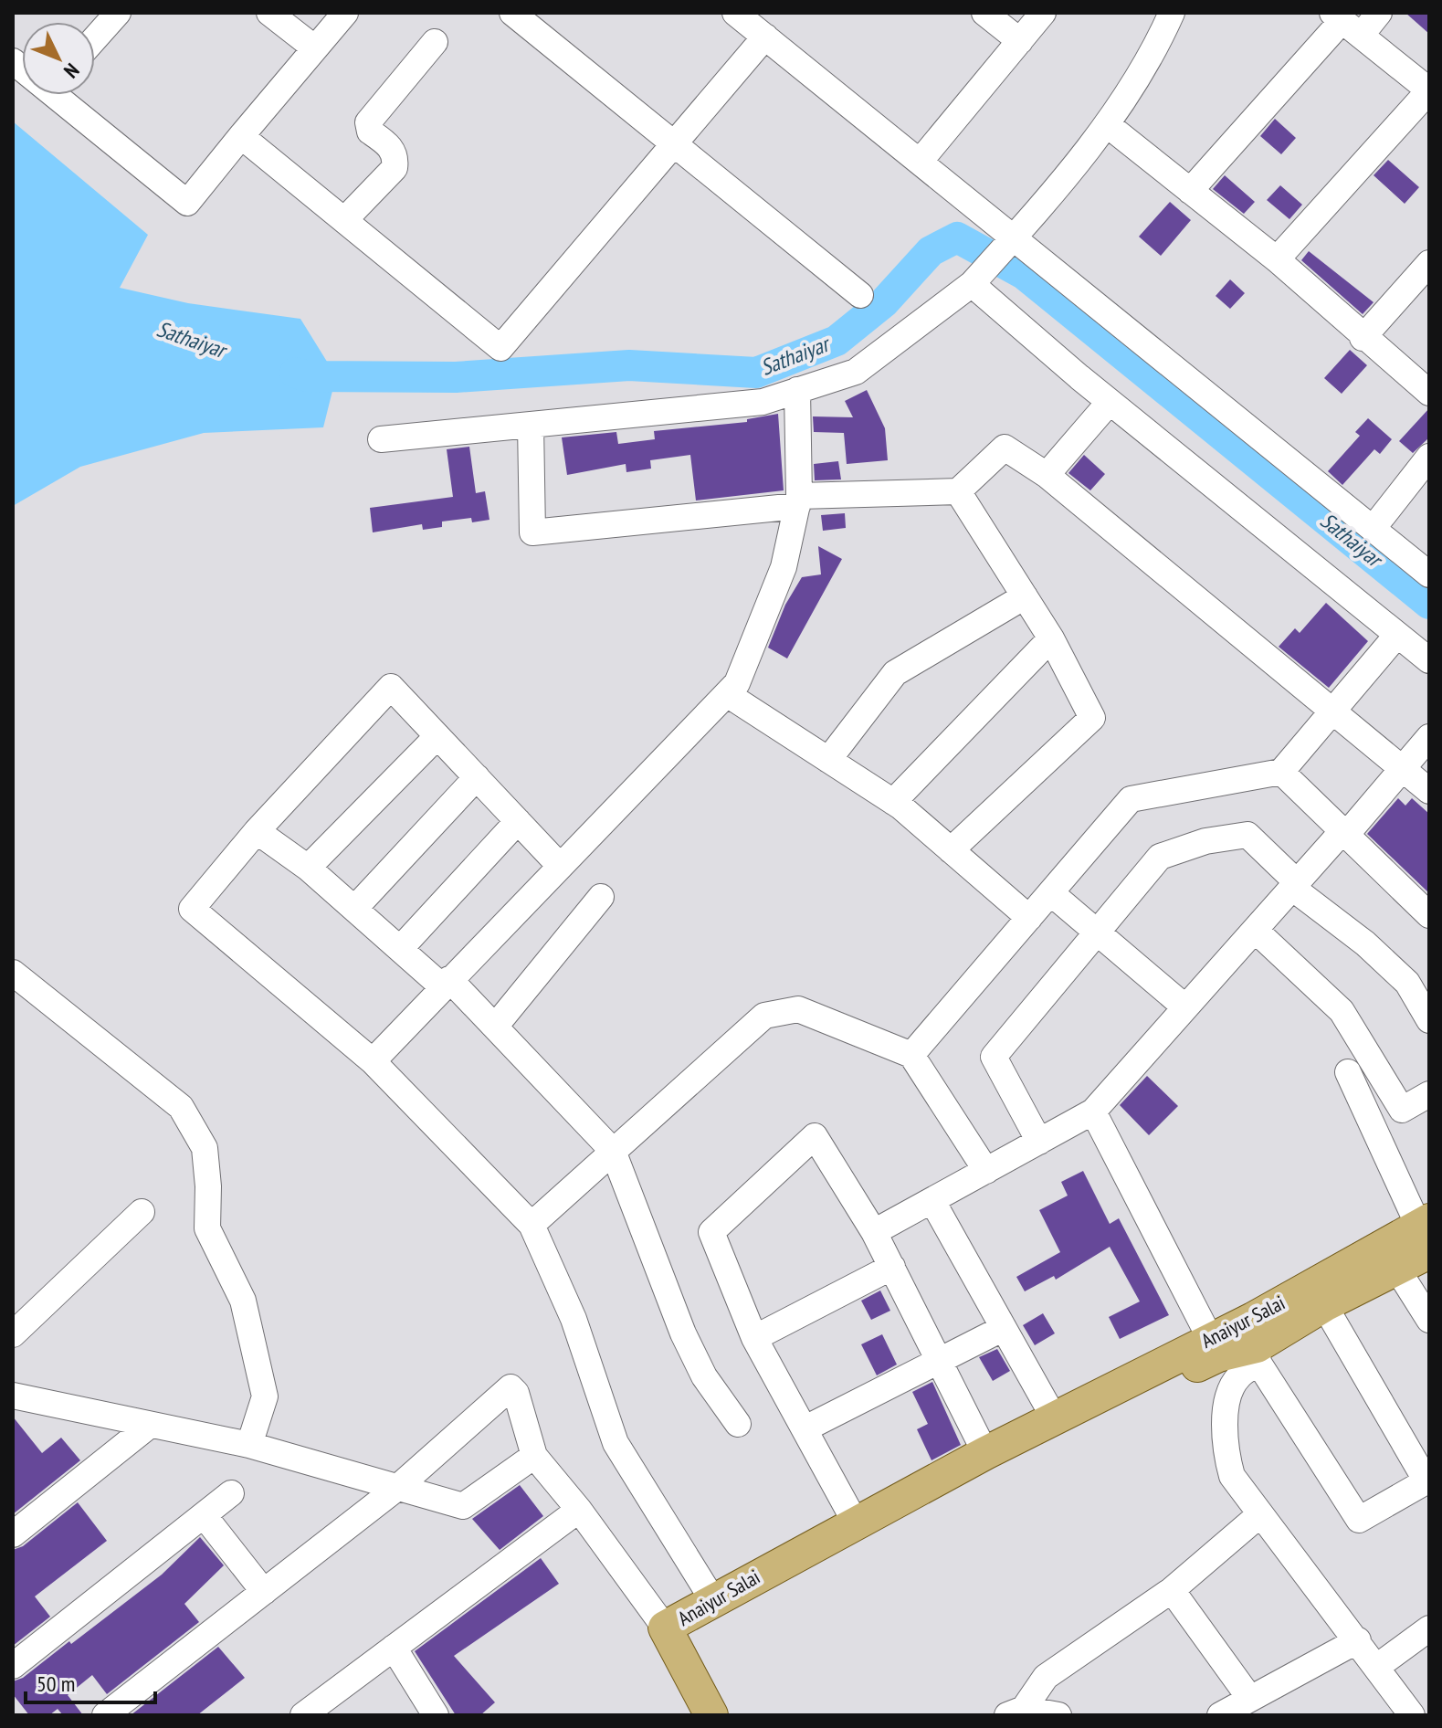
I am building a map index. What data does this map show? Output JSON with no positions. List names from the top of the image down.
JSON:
{
  "streets": {
    "main road": ["Anaiyur Salai"]
  },
  "water": ["Sathaiyar"],
  "scale_bar": "50 m",
  "north": "bottom right"
}
